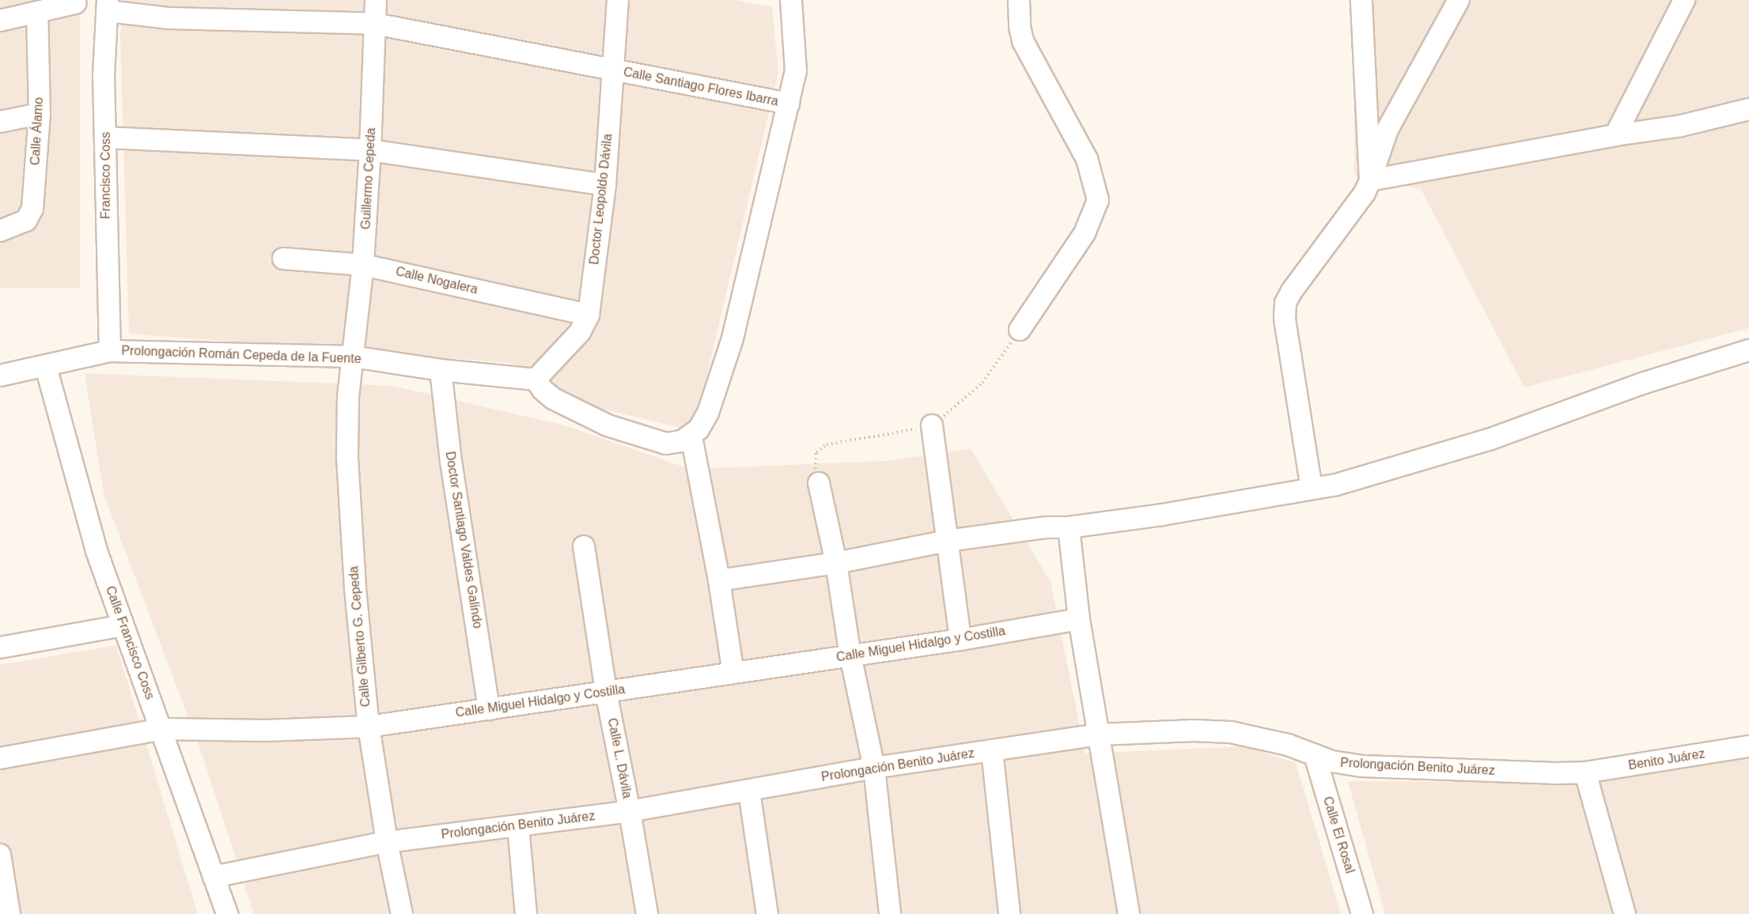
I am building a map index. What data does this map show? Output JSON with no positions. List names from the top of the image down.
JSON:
{
  "streets": {
    "street": [
      "Calle Santiago Flores Ibarra",
      "Calle Álamo",
      "Francisco Coss",
      "Guillermo Cepeda",
      "Doctor Leopoldo Dávila",
      "Calle Nogalera",
      "Prolongación Román Cepeda de la Fuente",
      "Doctor Santiago Valdes Galindo",
      "Calle Gilberto G. Cepeda",
      "Calle Francisco Coss",
      "Calle Miguel Hidalgo y Costilla",
      "Calle L. Dávila",
      "Benito Juárez",
      "Prolongación Benito Juárez",
      "Calle El Rosal"
    ]
  },
  "crossings": [
    ["Calle Santiago Flores Ibarra", "Francisco Coss"],
    ["Calle Santiago Flores Ibarra", "Guillermo Cepeda"],
    ["Calle Santiago Flores Ibarra", "Doctor Leopoldo Dávila"],
    ["Francisco Coss", "Prolongación Román Cepeda de la Fuente"],
    ["Guillermo Cepeda", "Calle Nogalera"],
    ["Guillermo Cepeda", "Prolongación Román Cepeda de la Fuente"],
    ["Guillermo Cepeda", "Calle Gilberto G. Cepeda"],
    ["Doctor Leopoldo Dávila", "Calle Nogalera"],
    ["Doctor Leopoldo Dávila", "Prolongación Román Cepeda de la Fuente"],
    ["Prolongación Román Cepeda de la Fuente", "Doctor Santiago Valdes Galindo"],
    ["Prolongación Román Cepeda de la Fuente", "Calle Gilberto G. Cepeda"],
    ["Prolongación Román Cepeda de la Fuente", "Calle Francisco Coss"],
    ["Doctor Santiago Valdes Galindo", "Calle Miguel Hidalgo y Costilla"],
    ["Calle Gilberto G. Cepeda", "Calle Miguel Hidalgo y Costilla"],
    ["Calle Gilberto G. Cepeda", "Prolongación Benito Juárez"],
    ["Calle Francisco Coss", "Calle Miguel Hidalgo y Costilla"],
    ["Calle Francisco Coss", "Prolongación Benito Juárez"],
    ["Calle Miguel Hidalgo y Costilla", "Calle L. Dávila"],
    ["Calle L. Dávila", "Prolongación Benito Juárez"],
    ["Benito Juárez", "Prolongación Benito Juárez"],
    ["Prolongación Benito Juárez", "Calle El Rosal"]
  ]
}
